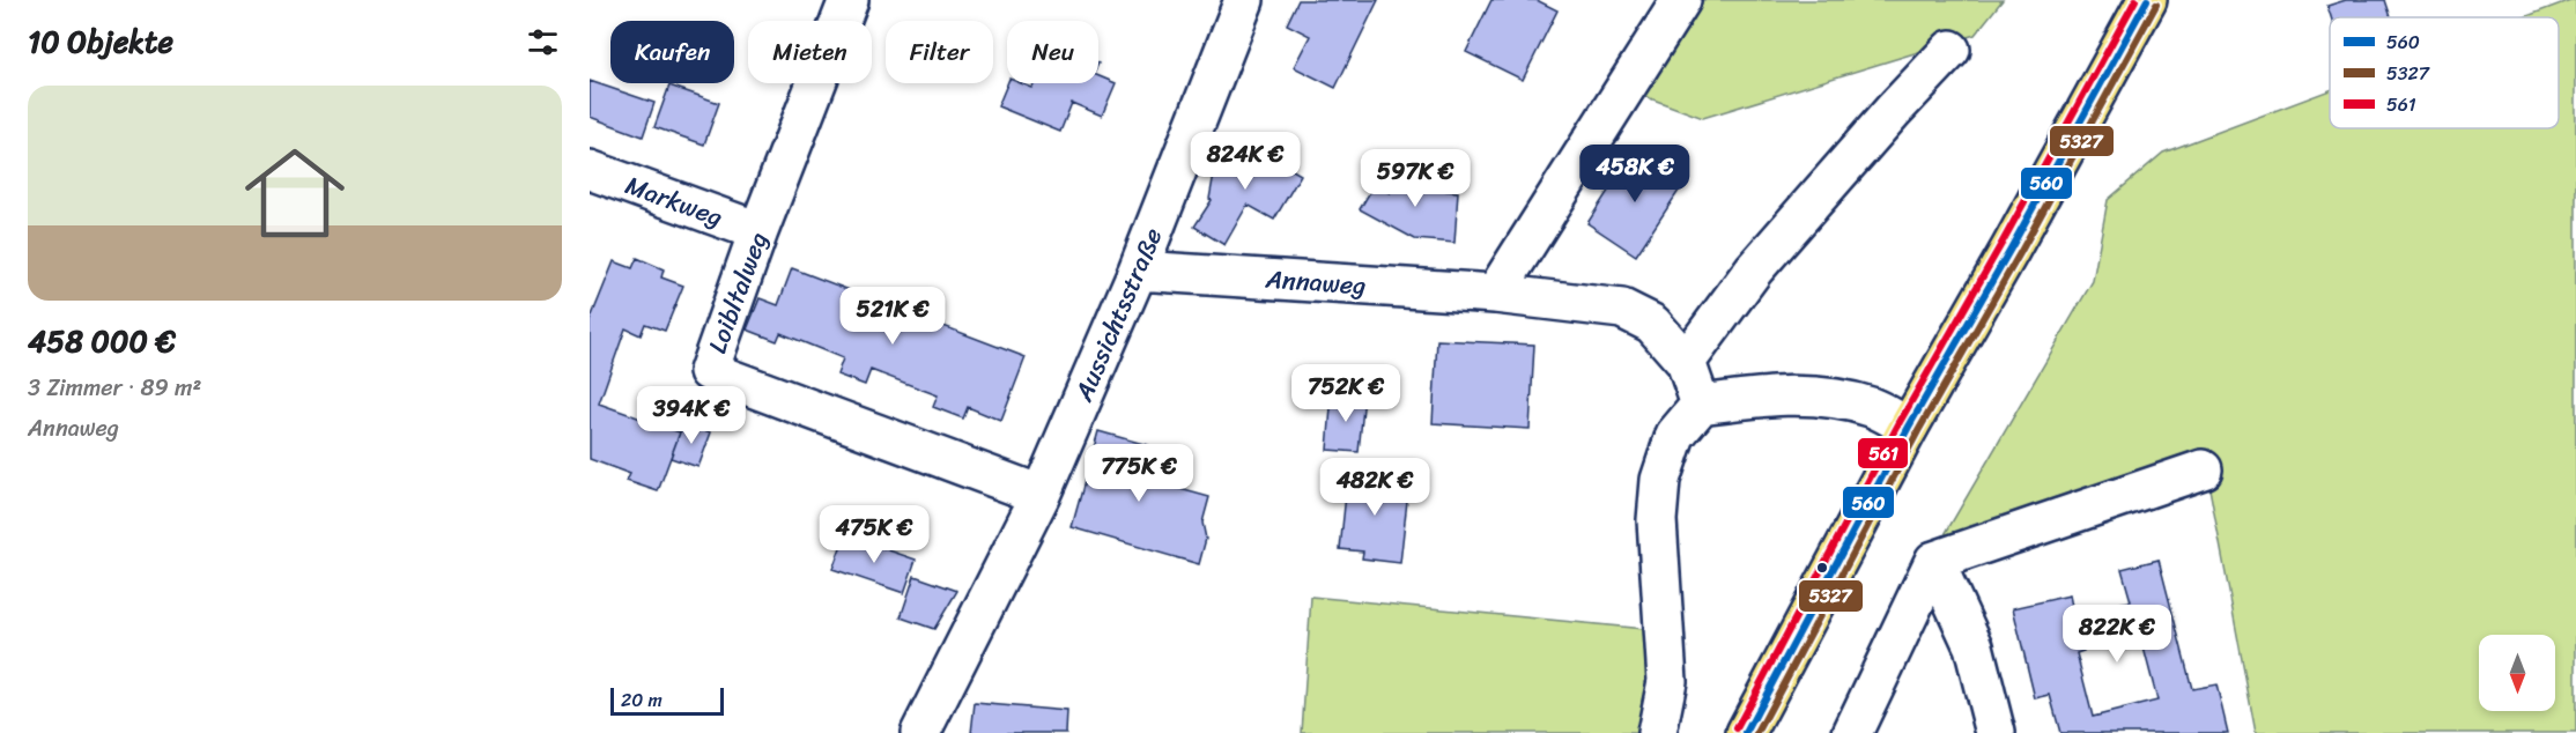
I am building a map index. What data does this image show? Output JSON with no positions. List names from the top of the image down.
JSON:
{
  "streets": {
    "street": [
      "Markweg",
      "Annaweg",
      "Loibltalweg",
      "Aussichtsstraße"
    ]
  },
  "crossings": [
    ["Markweg", "Loibltalweg"],
    ["Annaweg", "Aussichtsstraße"],
    ["Loibltalweg", "Aussichtsstraße"]
  ],
  "lines": ["transit line 560", "transit line 561", "transit line 5327"],
  "legend": ["560", "5327", "561"],
  "scale_bar": "20 m",
  "north": "bottom",
  "page": {
    "heading": "10 Objekte",
    "chip": [
      "Kaufen",
      "Mieten",
      "Filter",
      "Neu"
    ],
    "list": [
      {
        "name": "458 000 €",
        "note": "3 Zimmer · 89 m² · Annaweg"
      }
    ],
    "price": [
      "824K €",
      "458K €",
      "597K €",
      "521K €",
      "752K €",
      "394K €",
      "775K €",
      "482K €",
      "475K €",
      "822K €"
    ],
    "scale": "20 m"
  }
}
